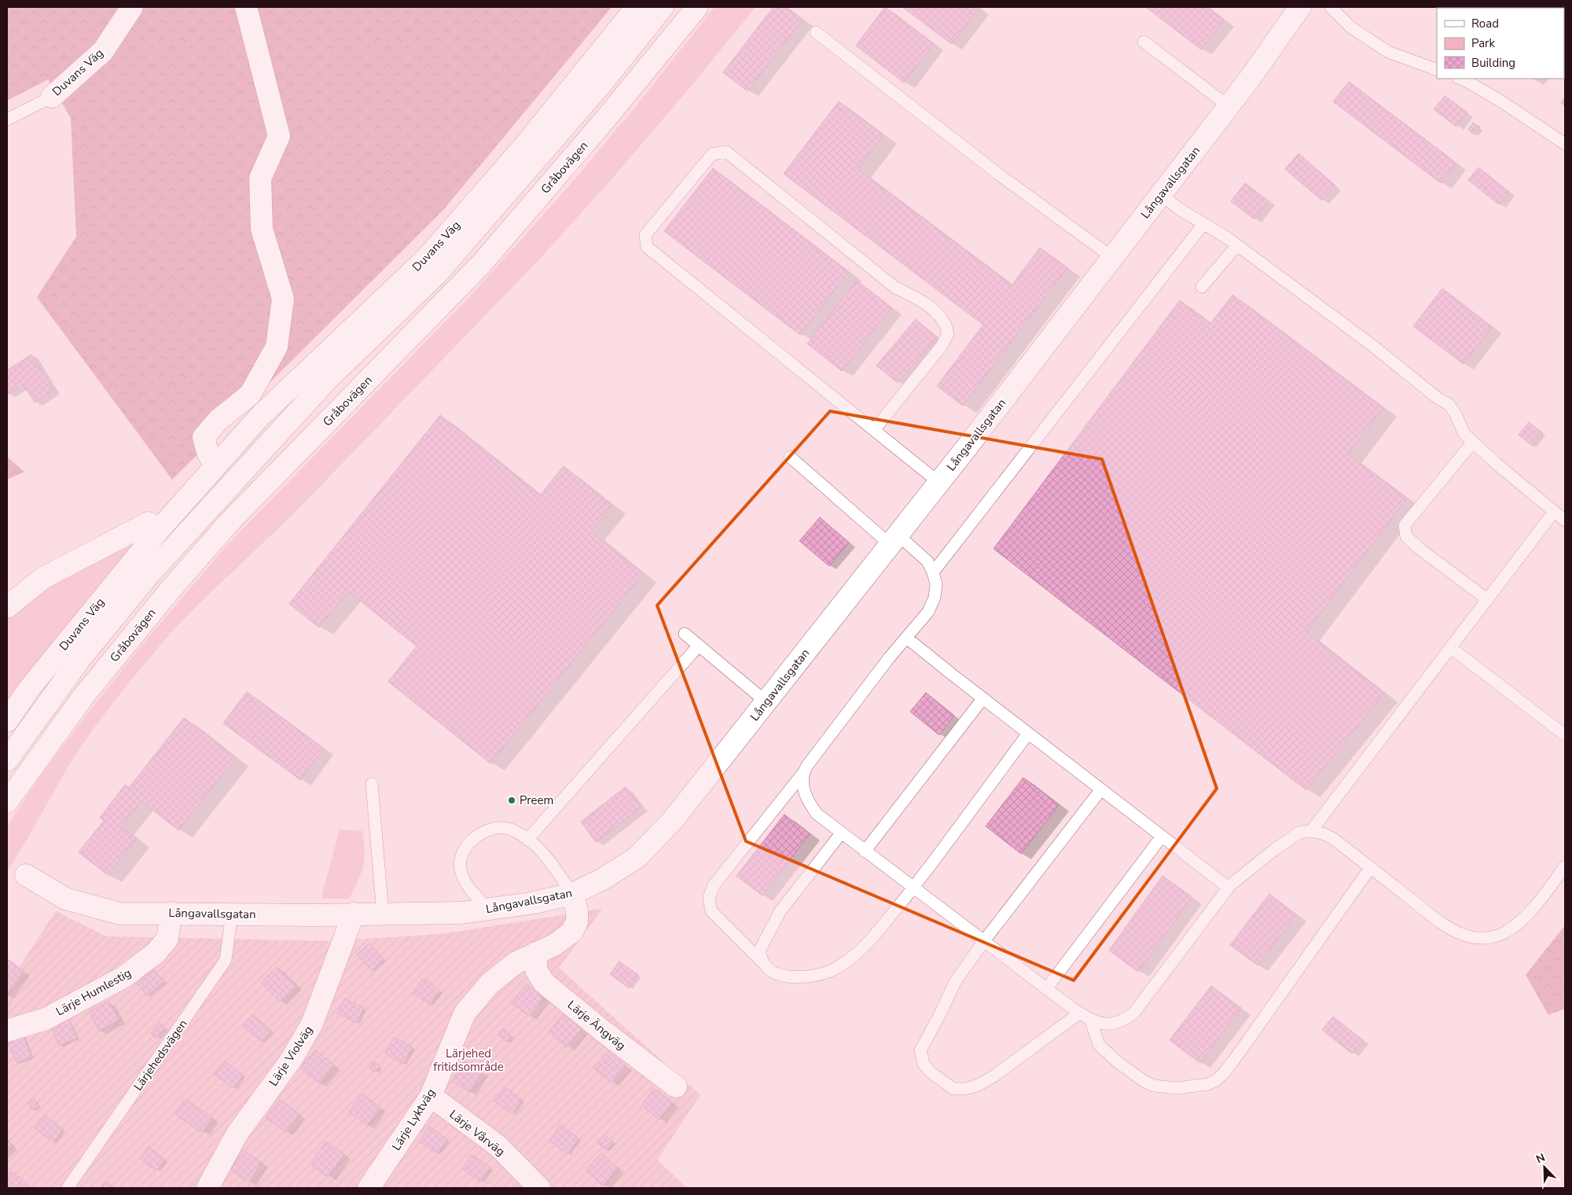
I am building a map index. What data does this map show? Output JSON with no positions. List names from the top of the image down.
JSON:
{
  "streets": {
    "street": [
      "Duvans Väg",
      "Gråbovägen",
      "Långavallsgatan",
      "Lärje Humlestig",
      "Lärje Ängväg",
      "Lärje Violväg",
      "Lärje Lyktväg",
      "Lärje Vårväg"
    ],
    "lane": ["Lärjehedsvägen"]
  },
  "crossings": [
    ["Långavallsgatan", "Lärje Humlestig"],
    ["Långavallsgatan", "Lärjehedsvägen"],
    ["Långavallsgatan", "Lärje Violväg"],
    ["Långavallsgatan", "Lärje Lyktväg"],
    ["Lärje Ängväg", "Lärje Lyktväg"],
    ["Lärje Lyktväg", "Lärje Vårväg"]
  ],
  "parks": ["Lärjehed fritidsområde"],
  "places": ["Preem"],
  "legend": ["Road", "Park", "Building"],
  "north": "top left"
}
